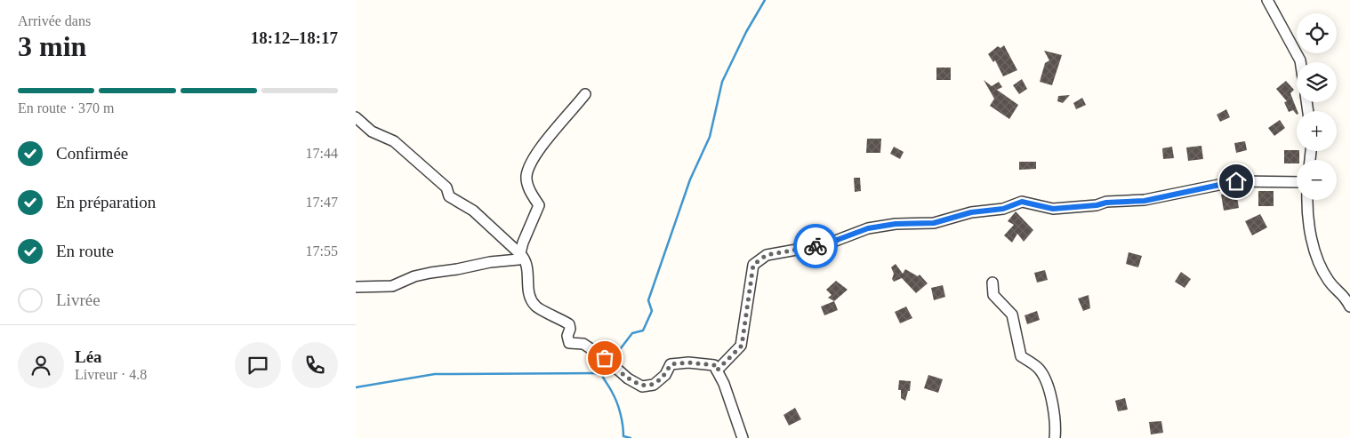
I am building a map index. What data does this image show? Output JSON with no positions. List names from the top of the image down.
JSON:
{
  "page": {
    "heading": ["3 min", "Arrivée dans", "18:12–18:17"],
    "panel": ["Léa", "Livreur · 4.8"],
    "map_buttons": ["+", "−"],
    "bar": "En route · 370 m",
    "list": [
      ["Confirmée", "17:44"],
      ["En préparation", "17:47"],
      ["En route", "17:55"],
      "Livrée"
    ]
  }
}
